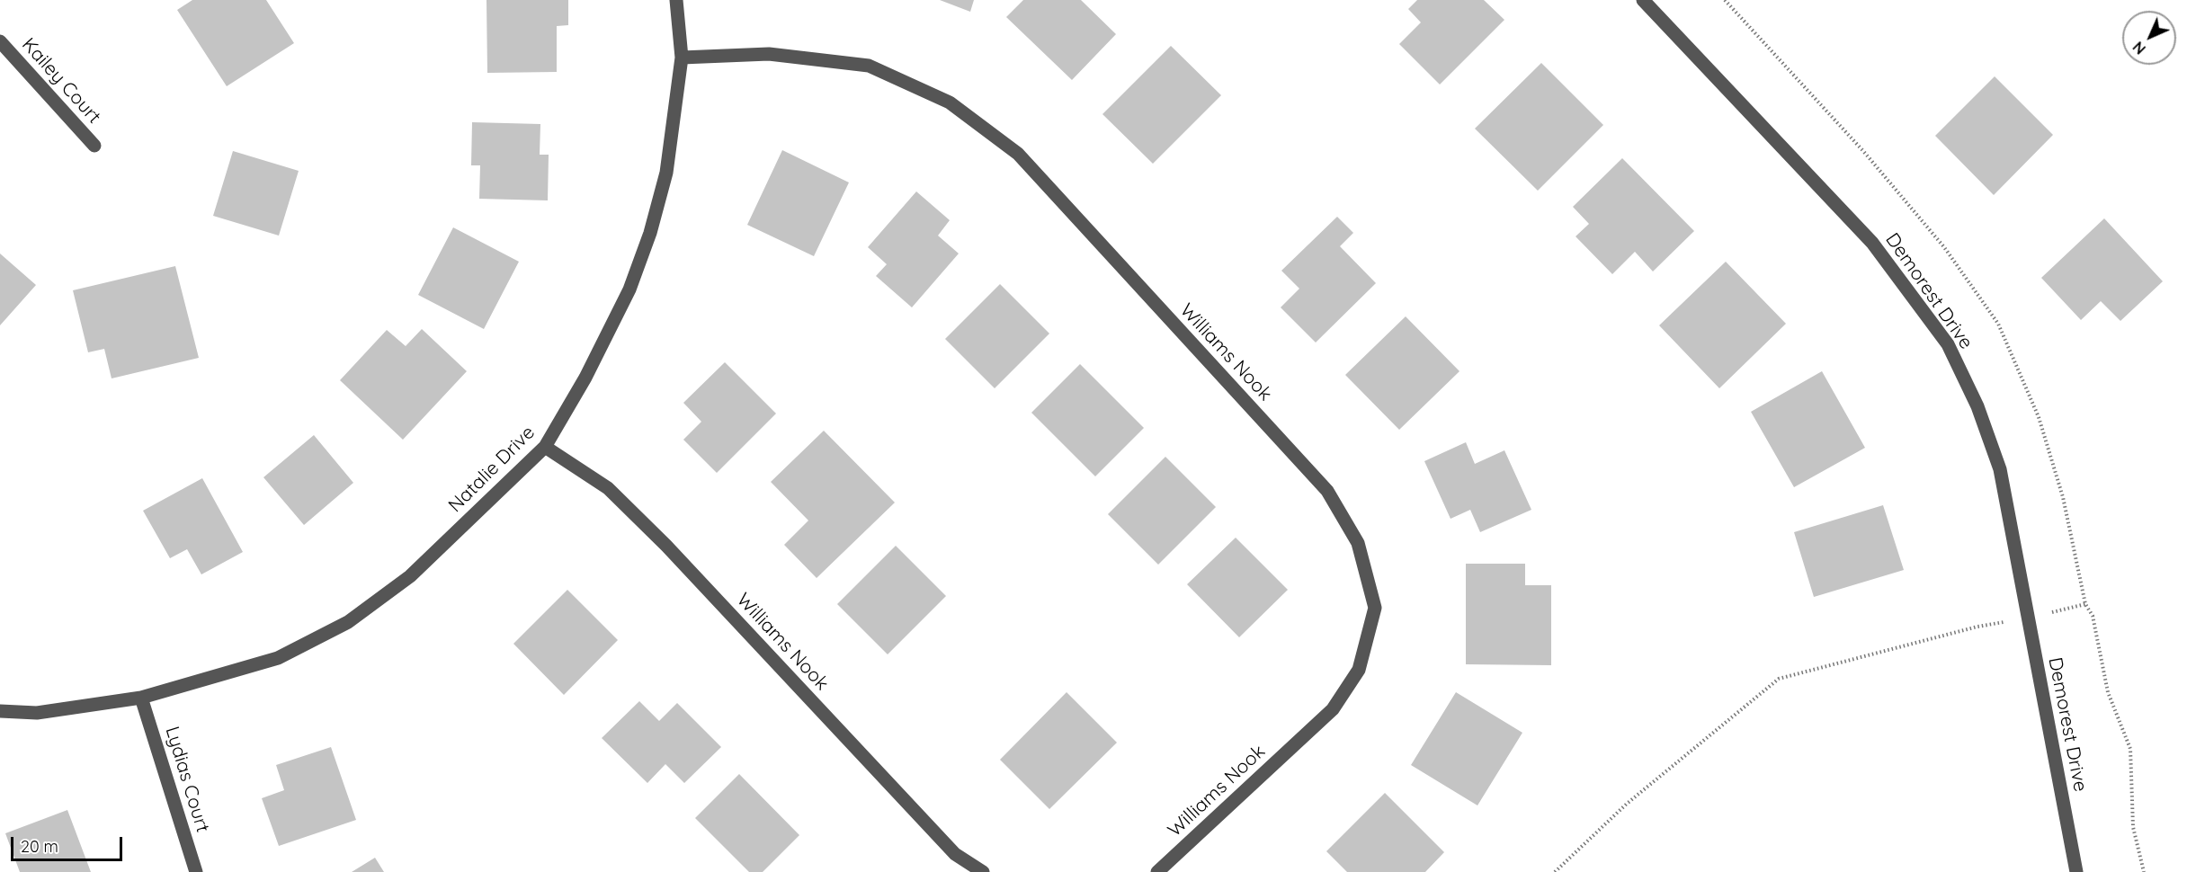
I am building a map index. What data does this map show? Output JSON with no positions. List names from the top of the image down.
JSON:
{
  "streets": {
    "street": [
      "Kailey Court",
      "Demorest Drive",
      "Williams Nook",
      "Natalie Drive",
      "Lydias Court"
    ]
  },
  "crossings": [
    ["Williams Nook", "Natalie Drive"],
    ["Natalie Drive", "Lydias Court"]
  ],
  "scale_bar": "20 m",
  "north": "bottom left"
}
